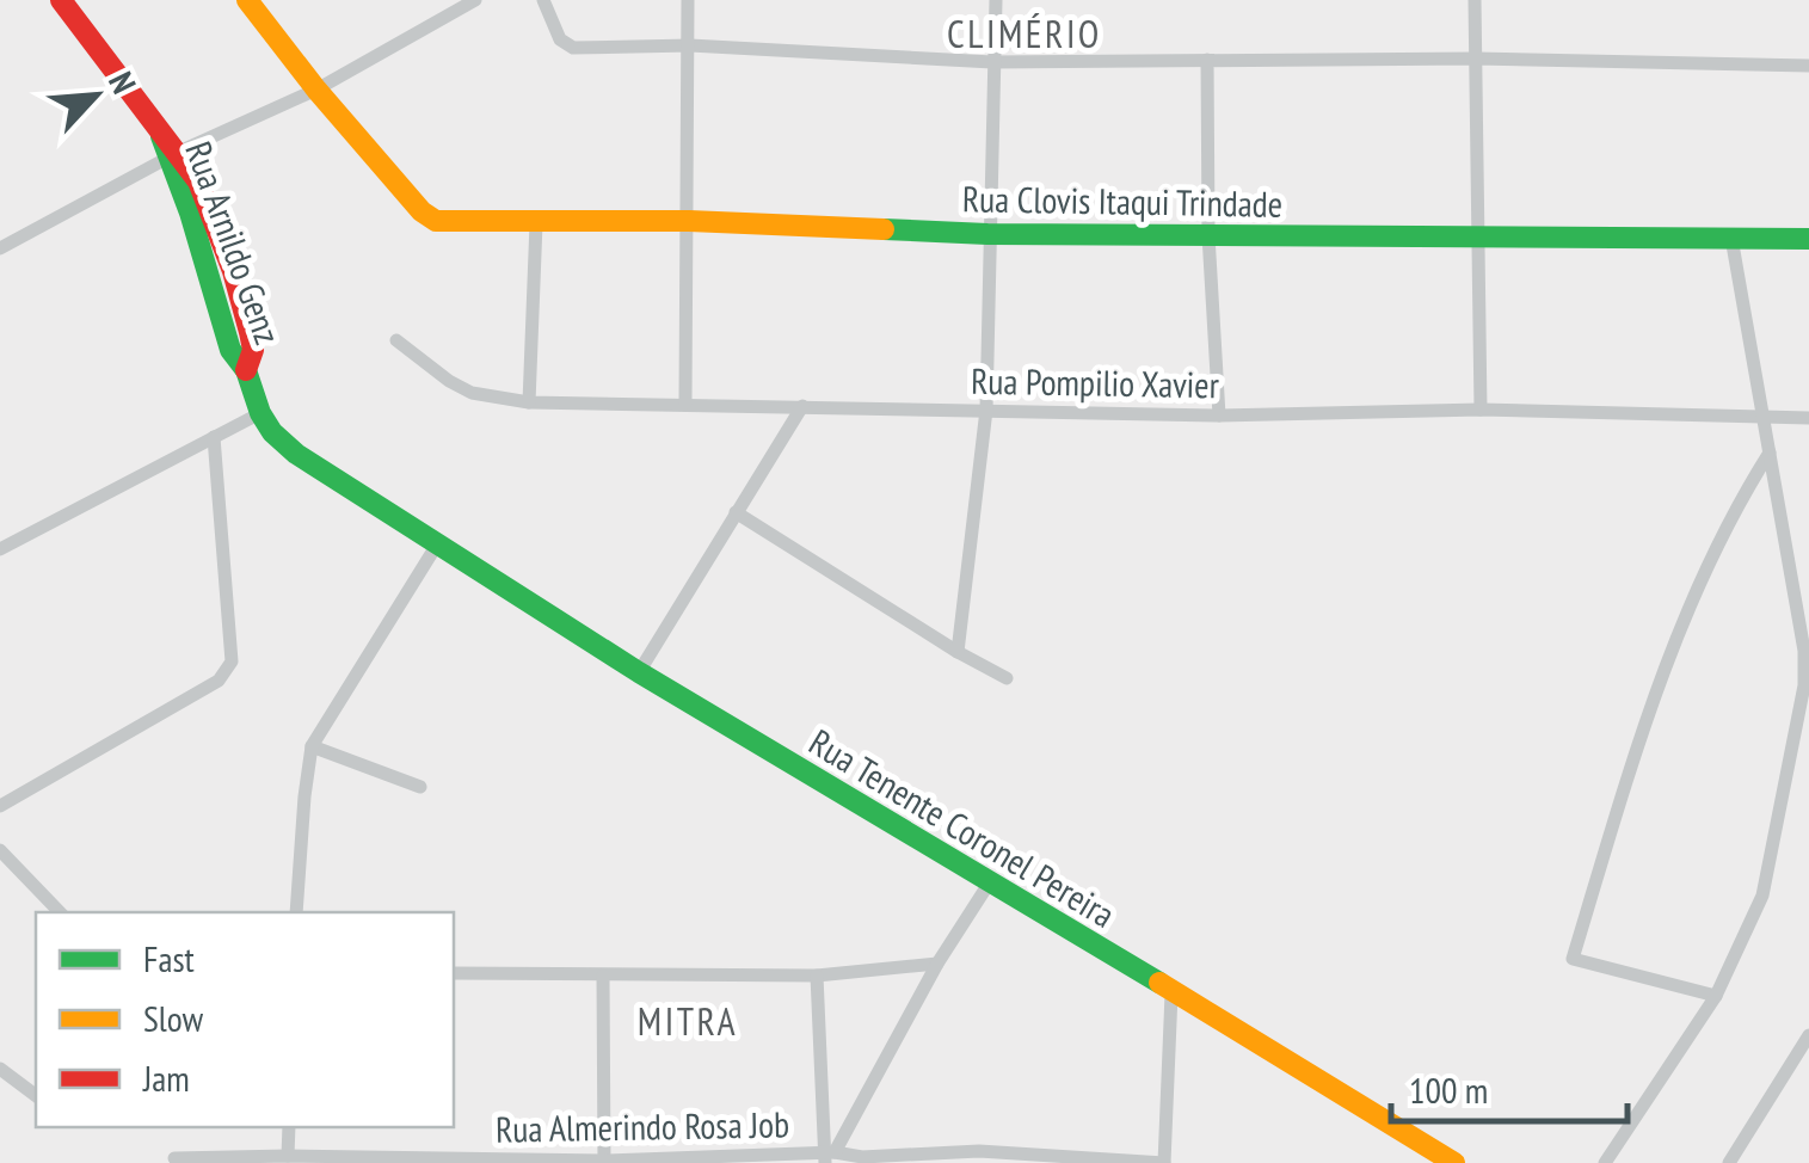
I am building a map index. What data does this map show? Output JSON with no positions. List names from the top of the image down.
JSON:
{
  "streets": {
    "main road": ["Rua Clovis Itaqui Trindade", "Rua Arnildo Genz", "Rua Tenente Coronel Pereira"],
    "street": ["Rua Pompilio Xavier", "Rua Almerindo Rosa Job"]
  },
  "crossings": [
    ["Rua Arnildo Genz", "Rua Tenente Coronel Pereira"]
  ],
  "districts": ["CLIMÉRIO", "MITRA"],
  "legend": ["Fast", "Slow", "Jam"],
  "scale_bar": "100 m",
  "north": "top right"
}
